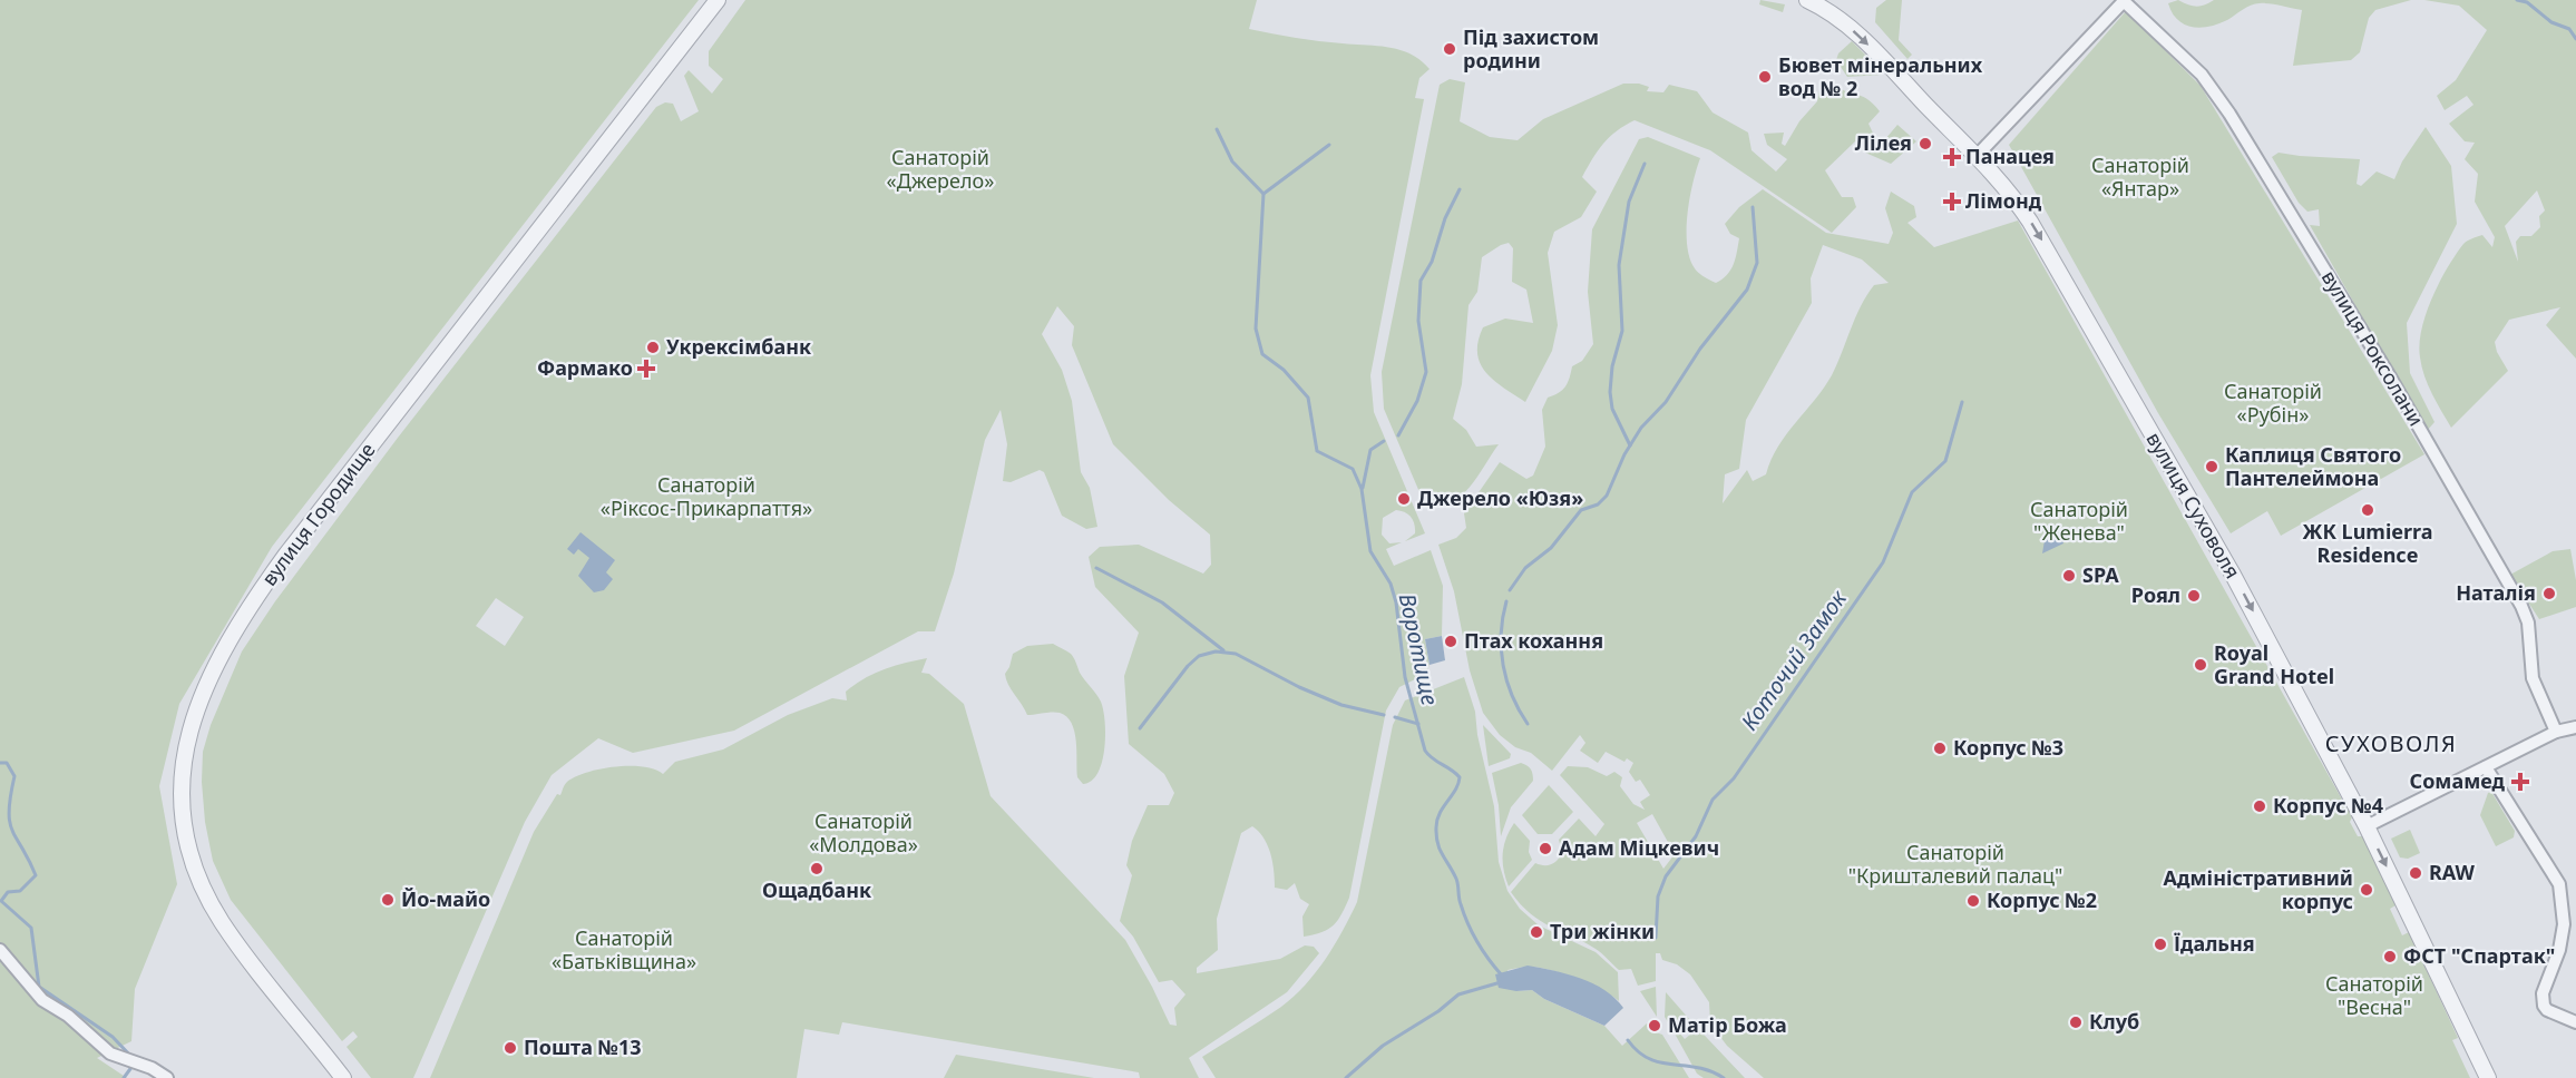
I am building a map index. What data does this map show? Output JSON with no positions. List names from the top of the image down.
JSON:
{
  "streets": {
    "street": ["вулиця Роксолани", "вулиця Суховоля", "вулиця Городище"]
  },
  "one_way": ["вулиця Суховоля"],
  "districts": ["СУХОВОЛЯ"],
  "water": ["Воротище", "Коточий Замок"],
  "parks": [
    "Санаторій «Джерело»",
    "Санаторій «Янтар»",
    "Санаторій «Рубін»",
    "Санаторій «Ріксос-Прикарпаття»",
    "Санаторій \"Женева\"",
    "Санаторій «Молдова»",
    "Санаторій \"Кришталевий палац\"",
    "Санаторій «Батьківщина»",
    "Санаторій \"Весна\""
  ],
  "places": {
    "other": [
      "Під захистом родини",
      "Бювет мінеральних вод № 2",
      "Лілея",
      "Укрексімбанк",
      "Каплиця Святого Пантелеймона",
      "Джерело «Юзя»",
      "ЖК Lumierra Residence",
      "SPA",
      "Наталія",
      "Роял",
      "Птах кохання",
      "Royal Grand Hotel",
      "Корпус №3",
      "Корпус №4",
      "Адам Міцкевич",
      "Ощадбанк",
      "RAW",
      "Адміністративний корпус",
      "Йо-майо",
      "Корпус №2",
      "Три жінки",
      "Їдальня",
      "ФСТ \"Спартак\"",
      "Клуб",
      "Матір Божа",
      "Пошта №13"
    ],
    "health": [
      "Панацея",
      "Лімонд",
      "Фармако",
      "Сомамед"
    ]
  }
}
